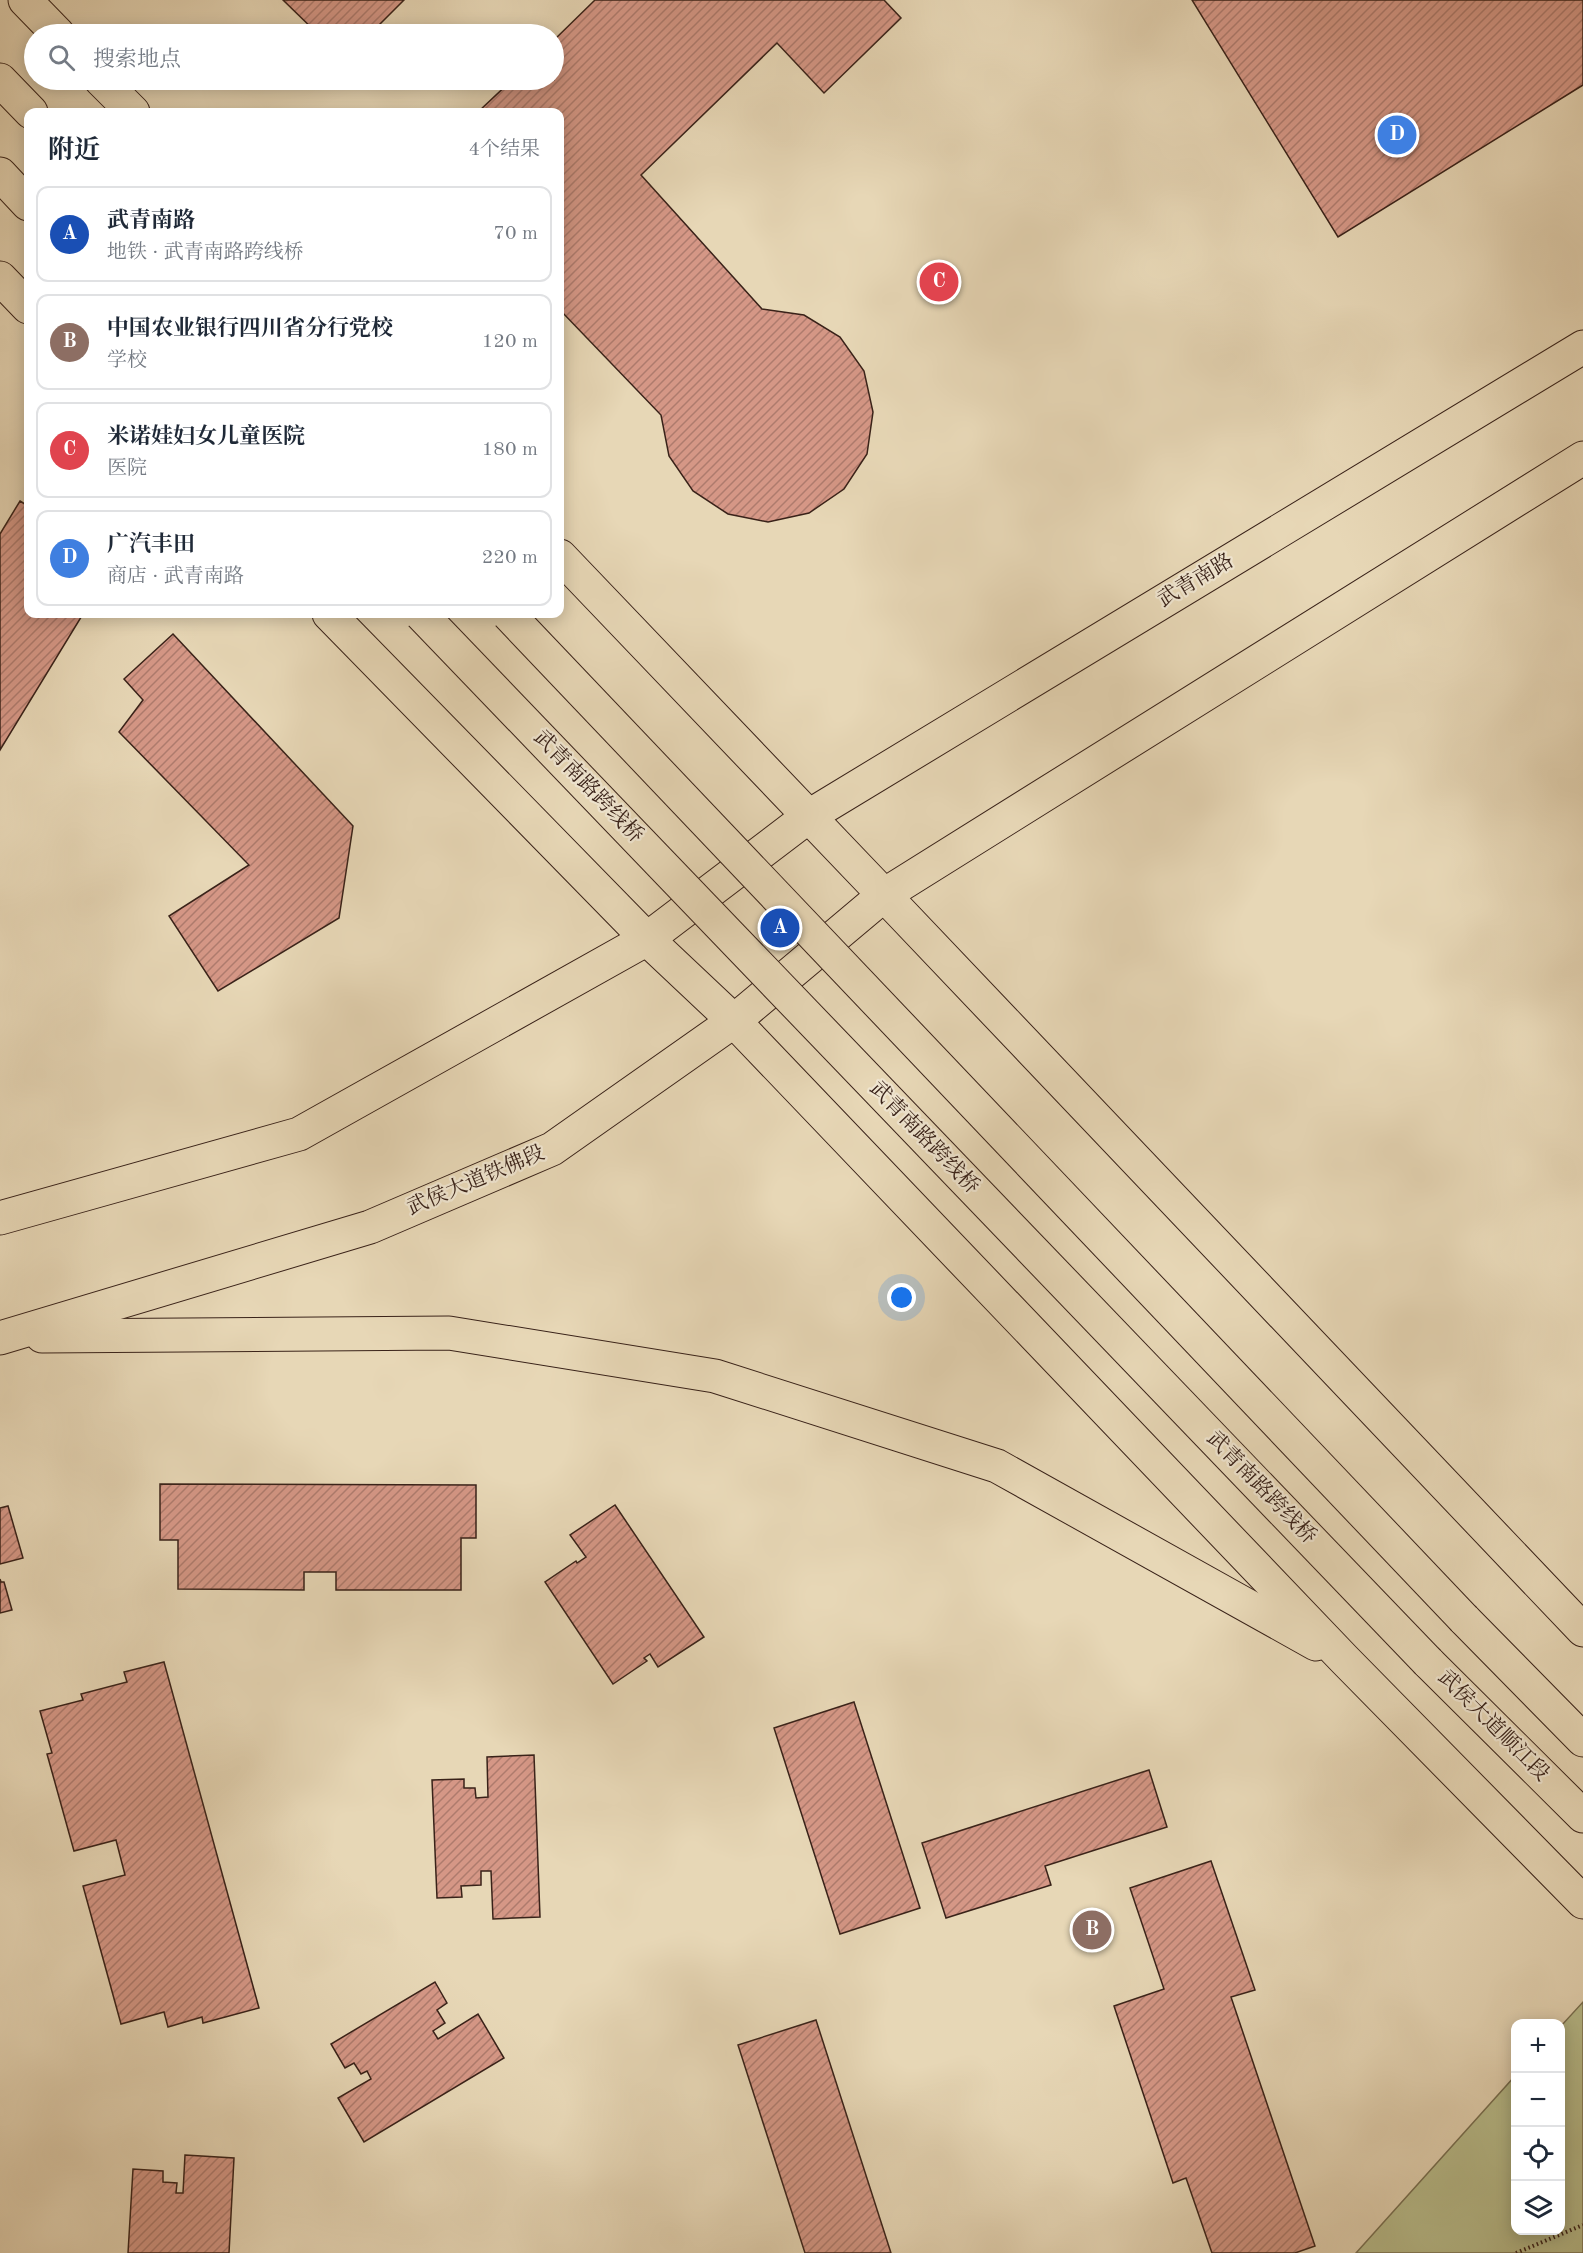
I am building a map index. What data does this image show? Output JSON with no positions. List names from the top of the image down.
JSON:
{
  "streets": {
    "main road": [
      "武青南路",
      "武青南路跨线桥",
      "武侯大道铁佛段",
      "武侯大道顺江段"
    ]
  },
  "crossings": [
    ["武青南路跨线桥", "武侯大道顺江段"]
  ],
  "page": {
    "search": "搜索地点",
    "heading": ["附近", "4个结果"],
    "pins": [
      "D",
      "C",
      "A",
      "B"
    ],
    "list": [
      {
        "mark": "A",
        "name": "武青南路",
        "note": "地铁 · 武青南路跨线桥",
        "value": "70 m"
      },
      {
        "mark": "B",
        "name": "中国农业银行四川省分行党校",
        "note": "学校",
        "value": "120 m"
      },
      {
        "mark": "C",
        "name": "米诺娃妇女儿童医院",
        "note": "医院",
        "value": "180 m"
      },
      {
        "mark": "D",
        "name": "广汽丰田",
        "note": "商店 · 武青南路",
        "value": "220 m"
      }
    ],
    "map_buttons": ["+", "−"]
  }
}
